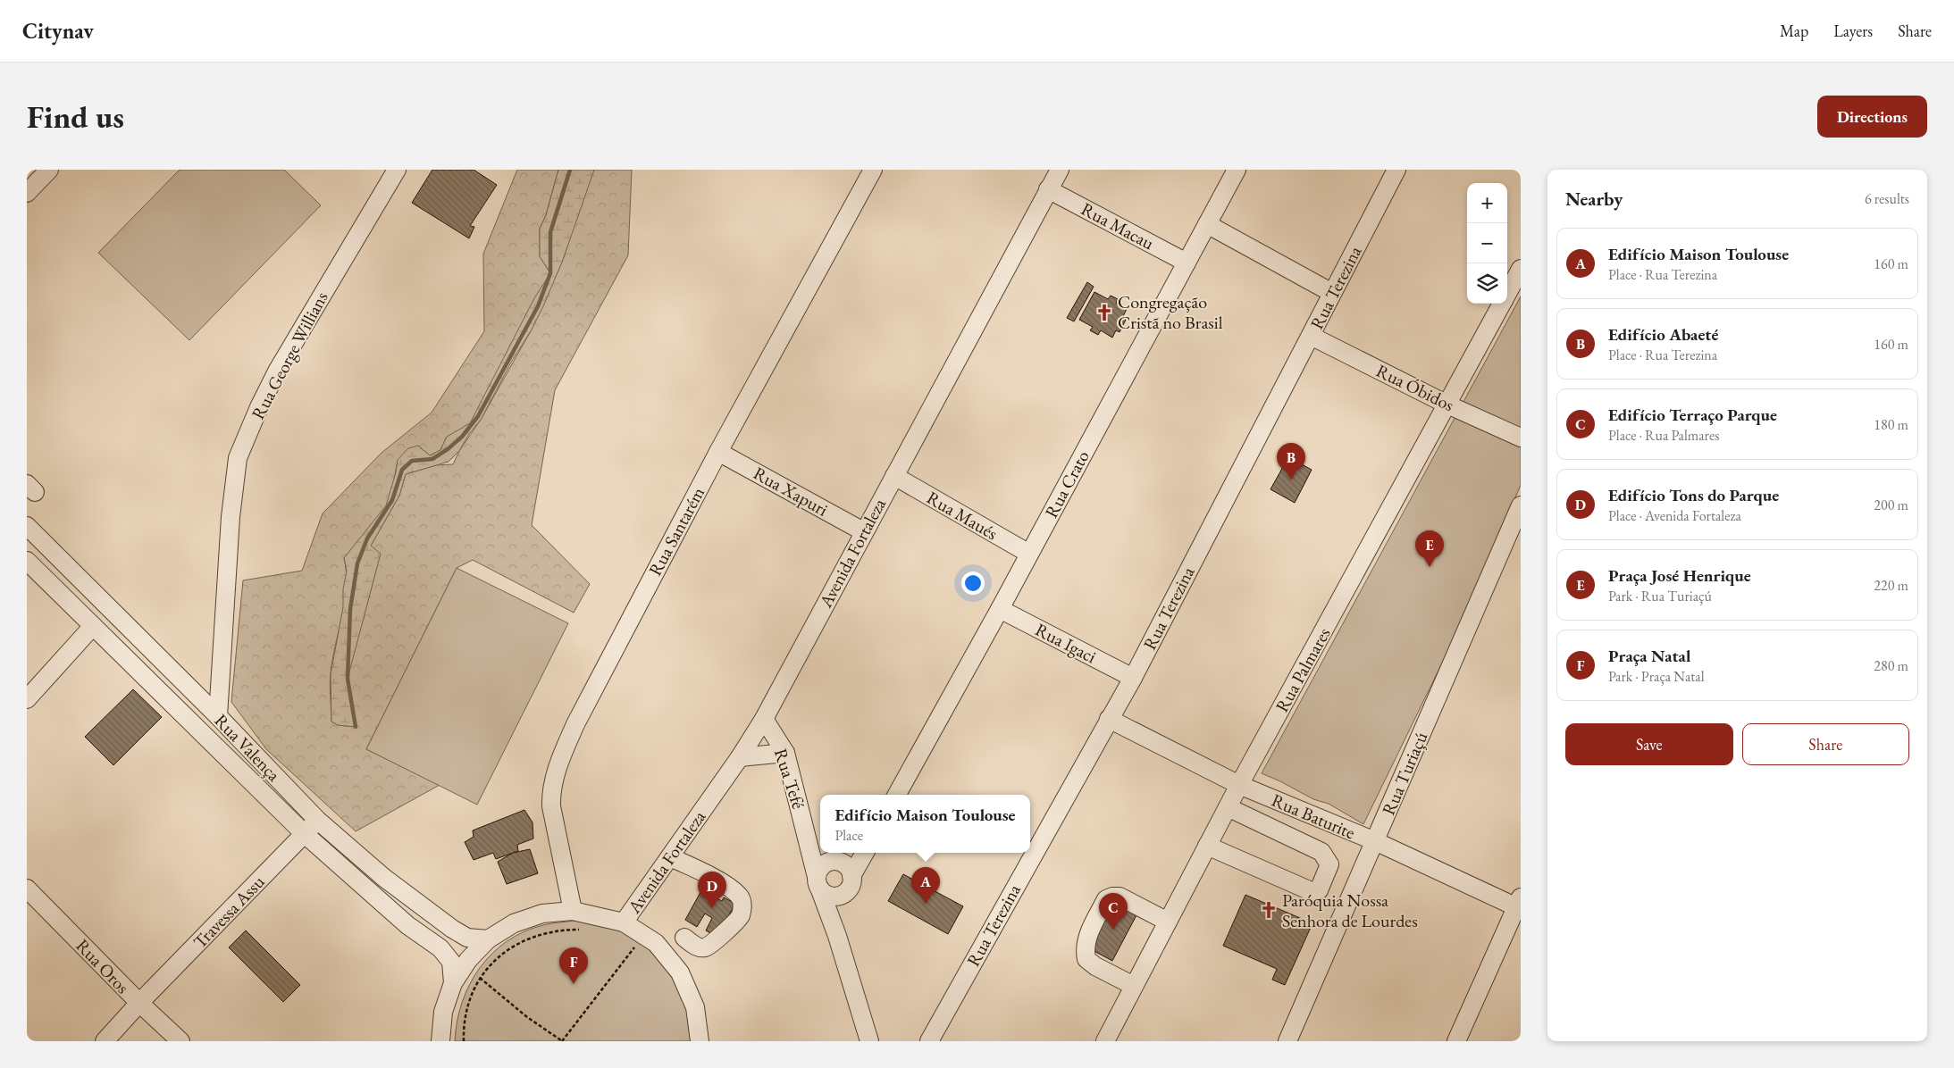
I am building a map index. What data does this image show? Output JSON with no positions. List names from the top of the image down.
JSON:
{
  "streets": {
    "street": [
      "Rua Macau",
      "Rua Terezina",
      "Rua George Willians",
      "Rua Óbidos",
      "Rua Crato",
      "Rua Xapuri",
      "Rua Maués",
      "Rua Santarém",
      "Avenida Fortaleza",
      "Rua Igaci",
      "Rua Palmares",
      "Rua Valença",
      "Rua Turiaçú",
      "Rua Tefé",
      "Rua Baturite",
      "Travessa Assu",
      "Rua Oros"
    ]
  },
  "crossings": [
    ["Rua Macau", "Rua Crato"],
    ["Rua Macau", "Avenida Fortaleza"],
    ["Rua Terezina", "Rua Óbidos"],
    ["Rua Terezina", "Rua Igaci"],
    ["Rua Terezina", "Rua Baturite"],
    ["Rua George Willians", "Rua Valença"],
    ["Rua Óbidos", "Rua Palmares"],
    ["Rua Crato", "Rua Maués"],
    ["Rua Crato", "Rua Igaci"],
    ["Rua Xapuri", "Rua Santarém"],
    ["Rua Xapuri", "Avenida Fortaleza"],
    ["Rua Maués", "Avenida Fortaleza"],
    ["Avenida Fortaleza", "Rua Tefé"],
    ["Rua Palmares", "Rua Baturite"],
    ["Rua Valença", "Travessa Assu"],
    ["Rua Turiaçú", "Rua Baturite"],
    ["Travessa Assu", "Rua Oros"]
  ],
  "places": {
    "church": ["Congregação Cristã no Brasil", "Paróquia Nossa Senhora de Lourdes"]
  },
  "page": {
    "header": "Citynav",
    "nav": ["Map", "Layers", "Share"],
    "buttons": [
      "Directions",
      ["Save", "Share"]
    ],
    "title": "Find us",
    "heading": ["Nearby", "6 results"],
    "map_buttons": ["+", "−"],
    "list": [
      {
        "mark": "A",
        "name": "Edifício Maison Toulouse",
        "note": "Place · Rua Terezina",
        "value": "160 m"
      },
      {
        "mark": "B",
        "name": "Edifício Abaeté",
        "note": "Place · Rua Terezina",
        "value": "160 m"
      },
      {
        "mark": "C",
        "name": "Edifício Terraço Parque",
        "note": "Place · Rua Palmares",
        "value": "180 m"
      },
      {
        "mark": "D",
        "name": "Edifício Tons do Parque",
        "note": "Place · Avenida Fortaleza",
        "value": "200 m"
      },
      {
        "mark": "E",
        "name": "Praça José Henrique",
        "note": "Park · Rua Turiaçú",
        "value": "220 m"
      },
      {
        "mark": "F",
        "name": "Praça Natal",
        "note": "Park · Praça Natal",
        "value": "280 m"
      }
    ],
    "pins": [
      "B",
      "E",
      "A",
      "D",
      "C",
      "F"
    ],
    "popup": ["Edifício Maison Toulouse", "Place"]
  }
}
